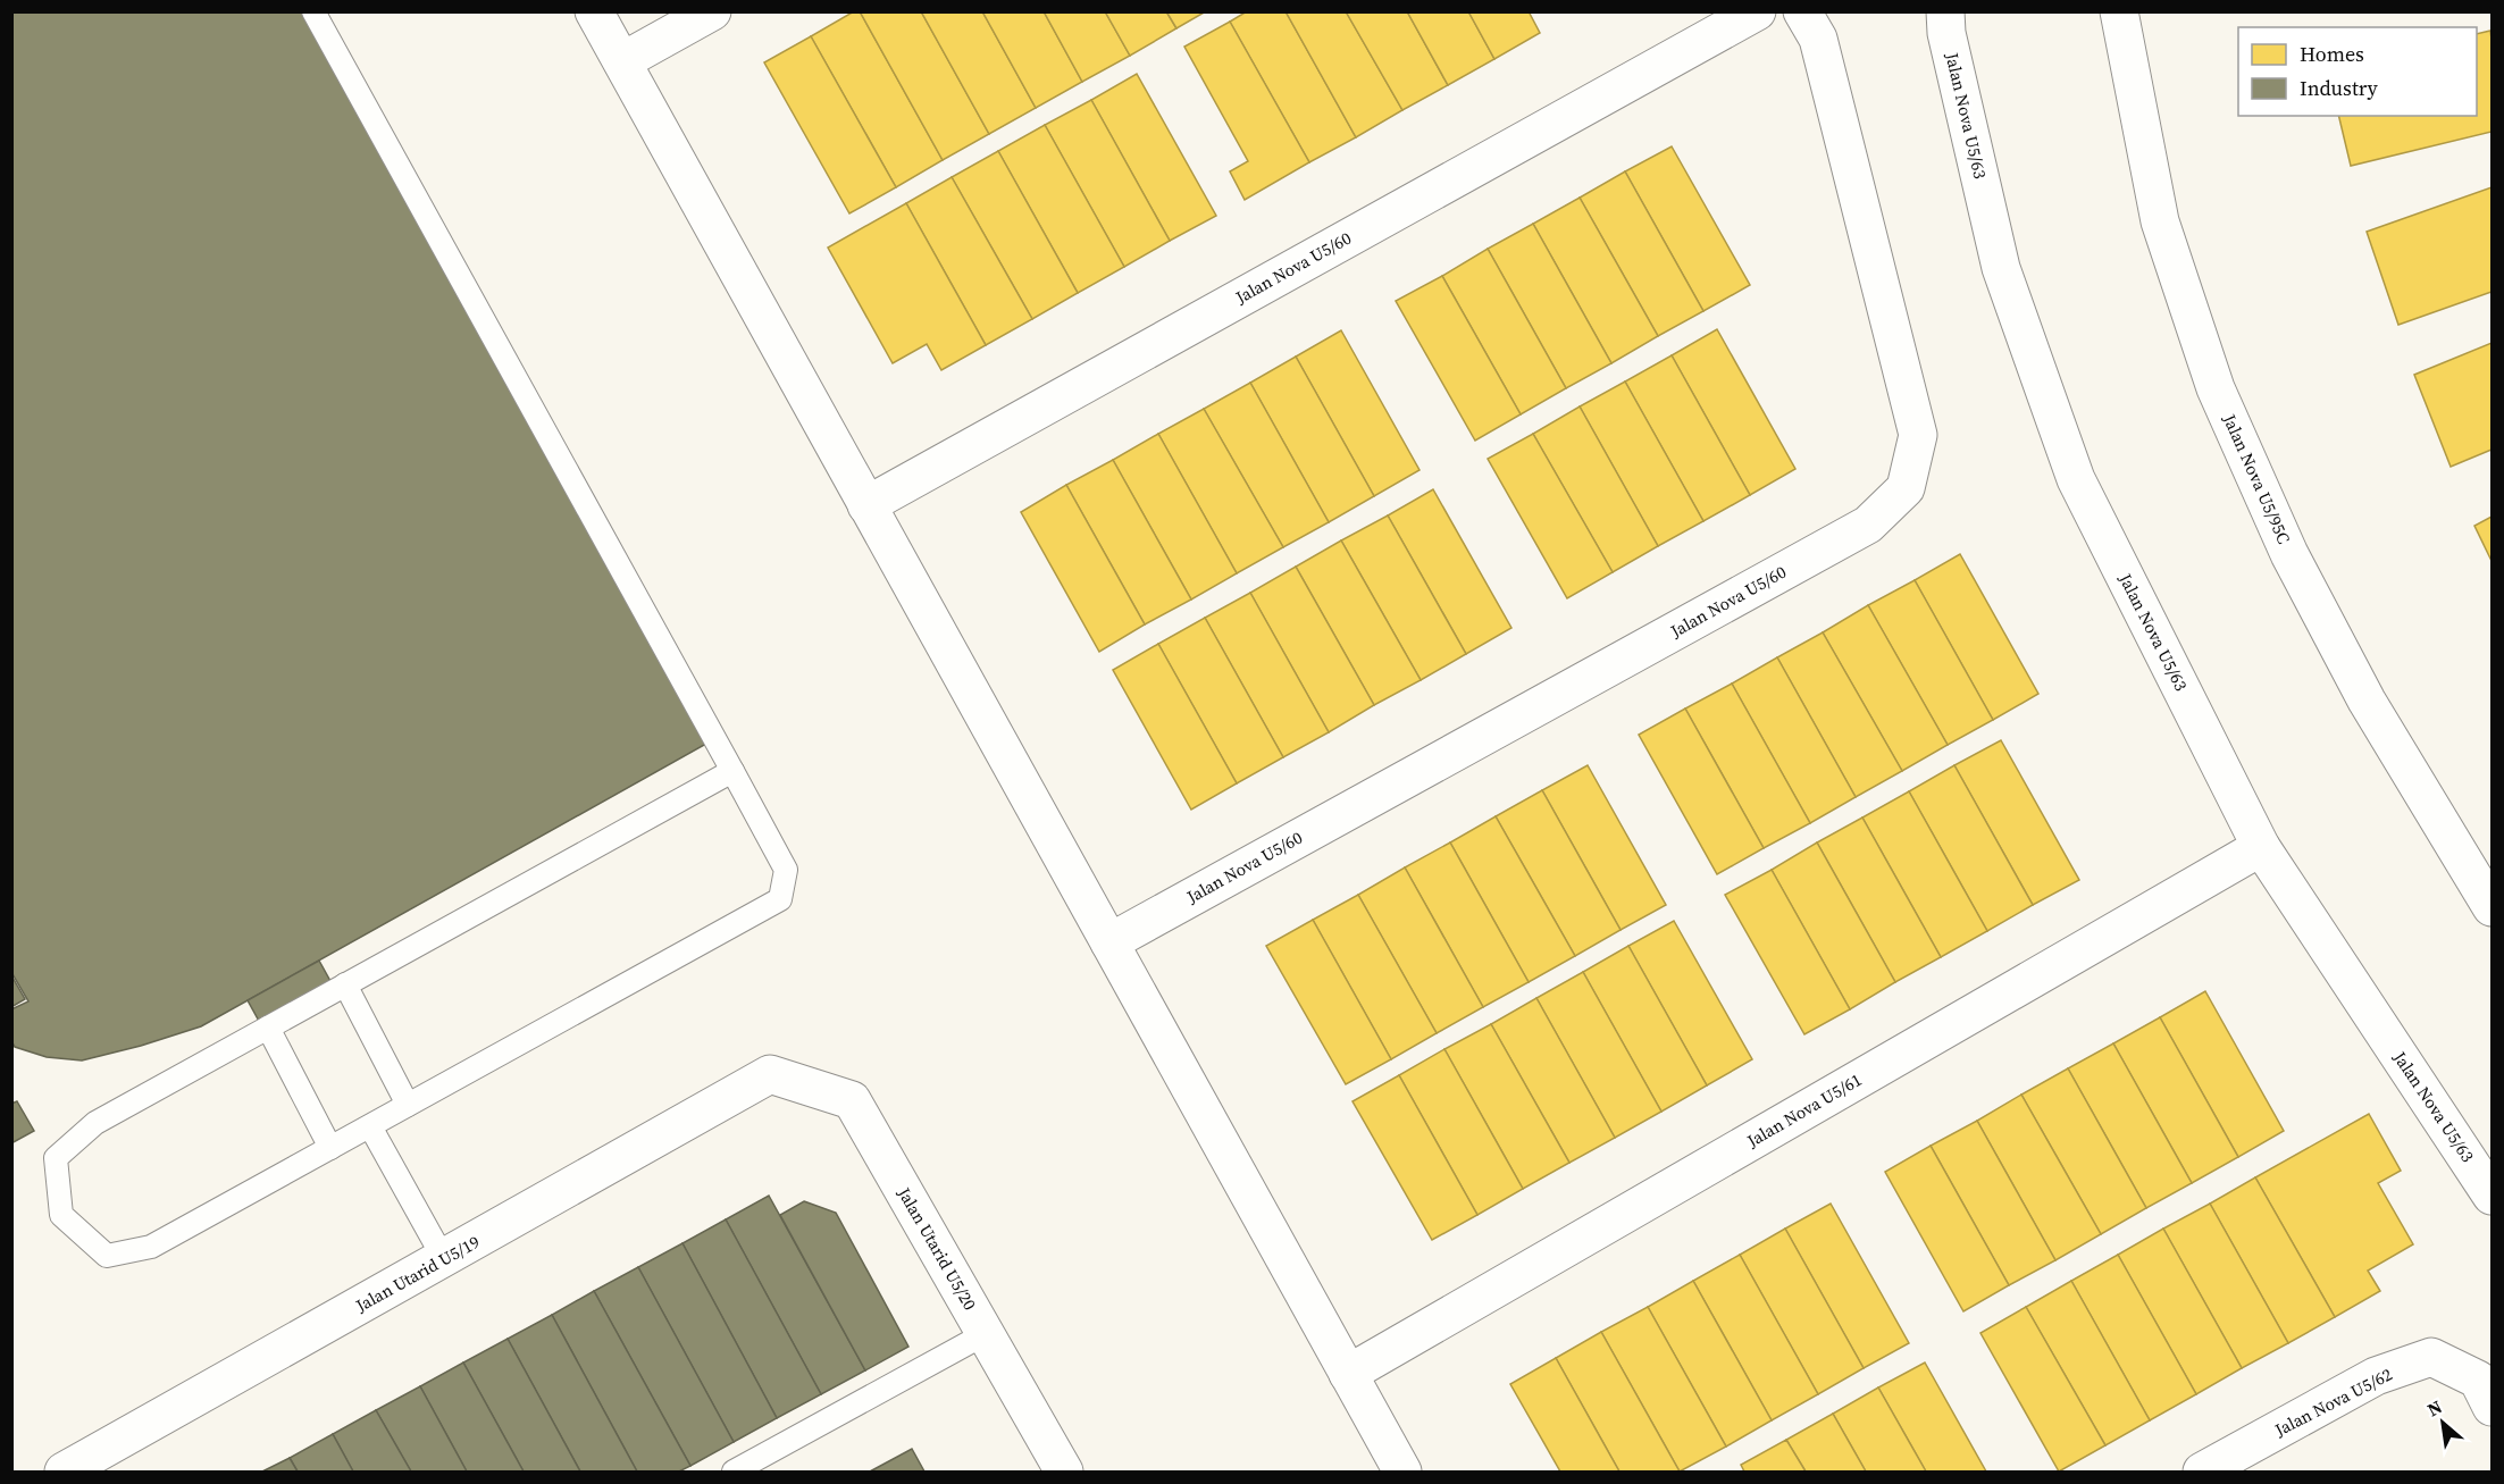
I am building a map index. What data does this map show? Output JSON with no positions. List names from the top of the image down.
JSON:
{
  "streets": {
    "street": [
      "Jalan Nova U5/63",
      "Jalan Nova U5/60",
      "Jalan Nova U5/95C",
      "Jalan Nova U5/61",
      "Jalan Utarid U5/20",
      "Jalan Utarid U5/19",
      "Jalan Nova U5/62"
    ]
  },
  "crossings": [
    ["Jalan Nova U5/63", "Jalan Nova U5/61"],
    ["Jalan Utarid U5/20", "Jalan Utarid U5/19"]
  ],
  "legend": ["Homes", "Industry"],
  "north": "top left"
}
